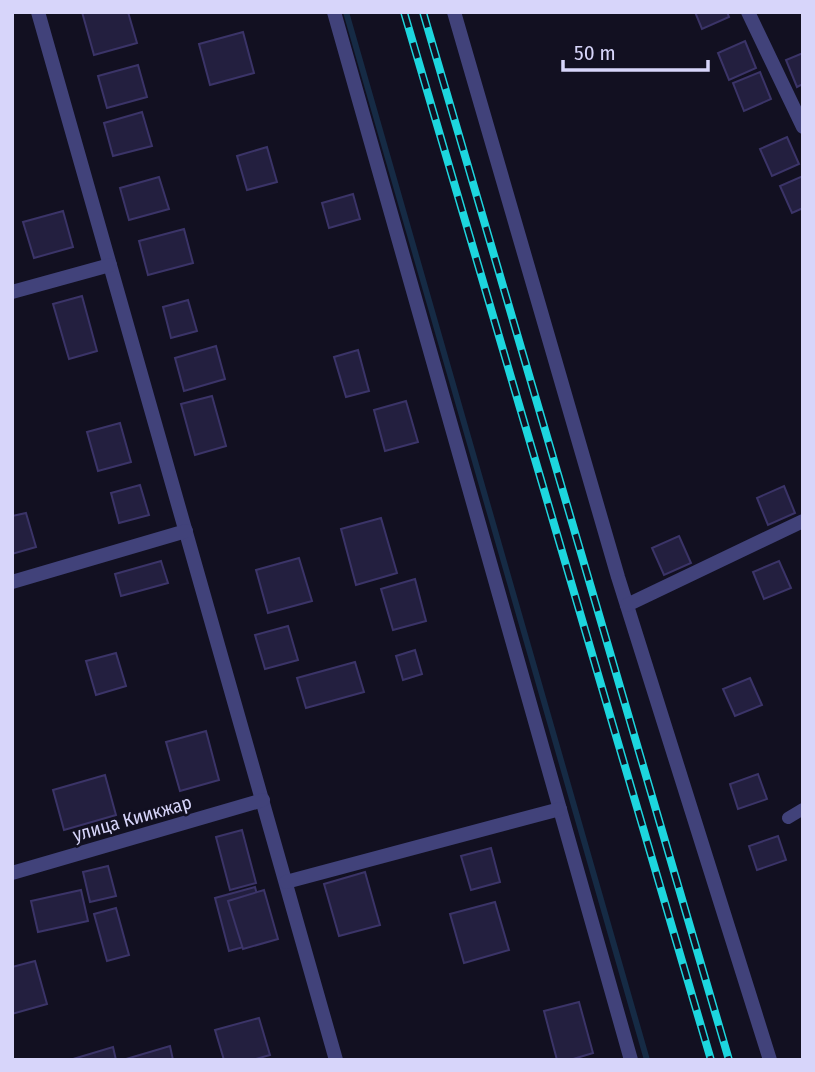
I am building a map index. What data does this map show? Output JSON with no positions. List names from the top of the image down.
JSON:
{
  "streets": {
    "street": ["улица Киикжар"]
  },
  "scale_bar": "50 m"
}
